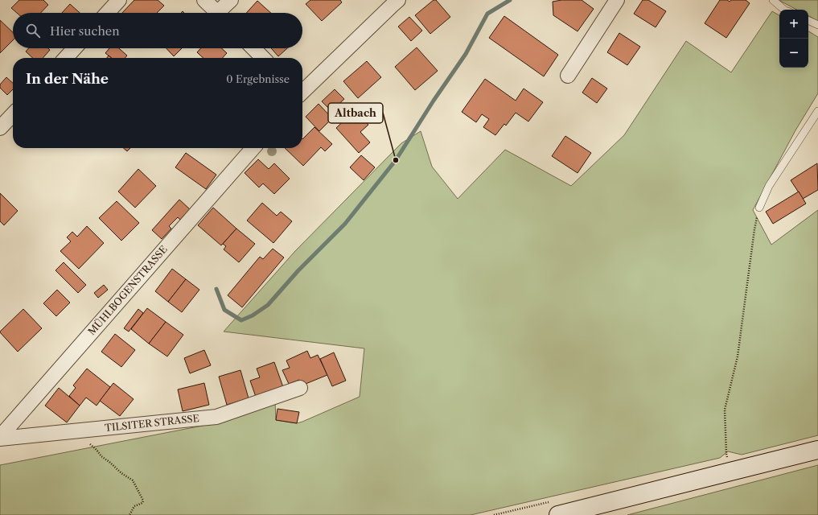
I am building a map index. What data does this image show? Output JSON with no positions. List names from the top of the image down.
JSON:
{
  "streets": {
    "street": ["MÜHLBOGENSTRASSE", "TILSITER STRASSE"]
  },
  "crossings": [
    ["MÜHLBOGENSTRASSE", "TILSITER STRASSE"]
  ],
  "places": ["Altbach"],
  "page": {
    "map_buttons": ["+", "−"],
    "search": "Hier suchen",
    "heading": ["In der Nähe", "0 Ergebnisse"]
  }
}
